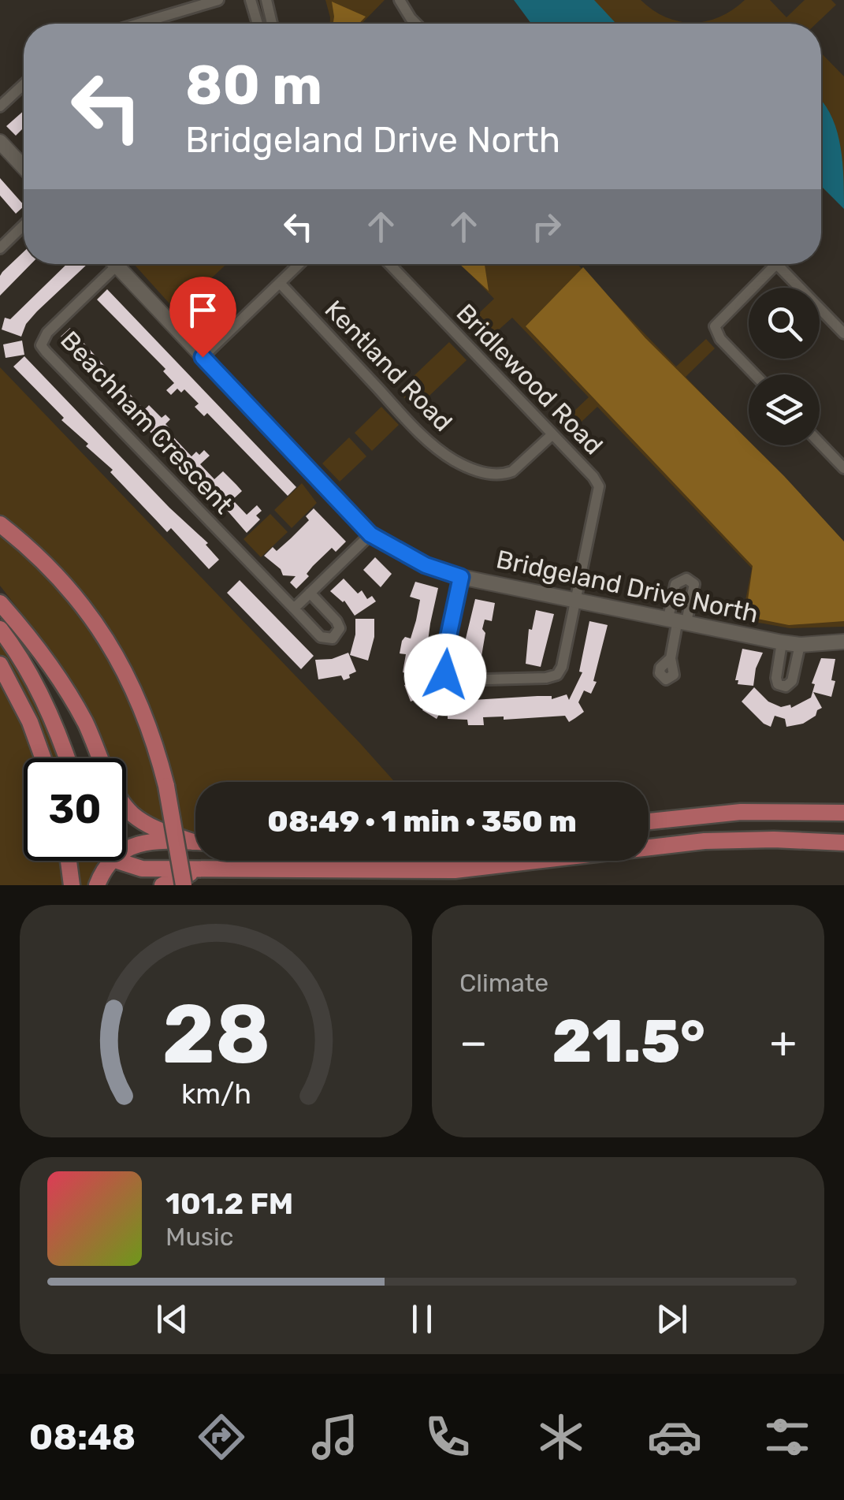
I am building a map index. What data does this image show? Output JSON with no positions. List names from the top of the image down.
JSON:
{
  "streets": {
    "street": [
      "Kentland Road",
      "Bridlewood Road",
      "Beachham Crescent",
      "Bridgeland Drive North"
    ]
  },
  "crossings": [
    ["Kentland Road", "Bridlewood Road"],
    ["Bridlewood Road", "Bridgeland Drive North"],
    ["Beachham Crescent", "Bridgeland Drive North"]
  ],
  "page": {
    "turn": ["80 m", "Bridgeland Drive North"],
    "limit": "30",
    "trip": "08:49 · 1 min · 350 m",
    "tile": "Climate",
    "heat": ["−", "21.5°", "+"],
    "song": ["101.2 FM", "Music"],
    "tabs": "08:48",
    "gauge": ["28", "km/h"]
  }
}
